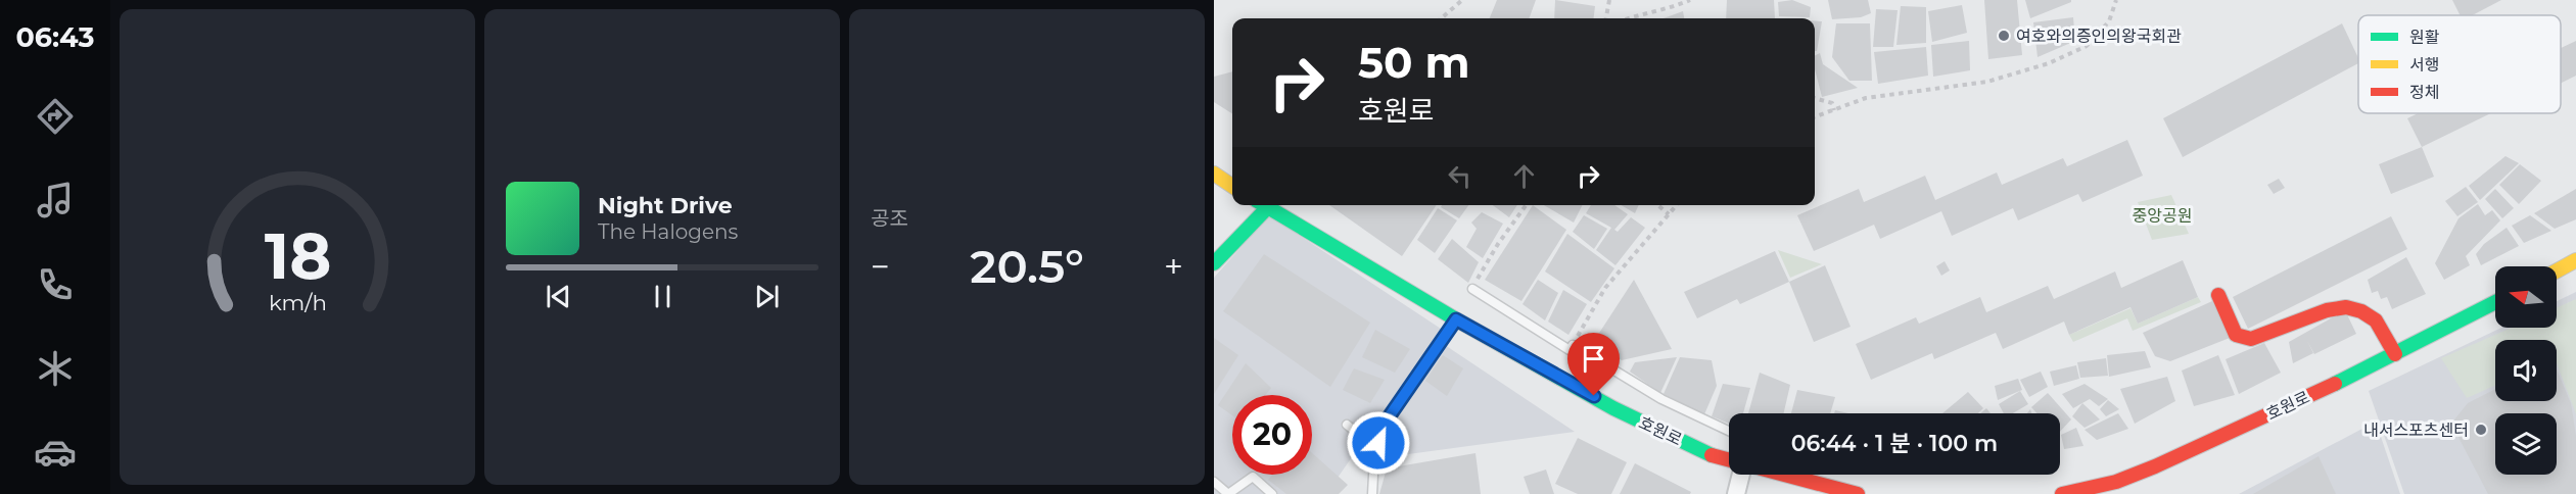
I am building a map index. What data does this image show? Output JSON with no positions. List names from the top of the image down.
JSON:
{
  "streets": {
    "street": ["호원로"]
  },
  "parks": ["중앙공원"],
  "places": ["여호와의증인의왕국회관", "내서스포츠센터"],
  "legend": ["원활", "서행", "정체"],
  "north": "left",
  "page": {
    "tabs": "06:43",
    "tile": "공조",
    "turn": ["50 m", "호원로"],
    "song": ["Night Drive", "The Halogens"],
    "heat": ["−", "20.5°", "+"],
    "limit": "20",
    "trip": "06:44 · 1 분 · 100 m",
    "gauge": ["18", "km/h"]
  }
}
